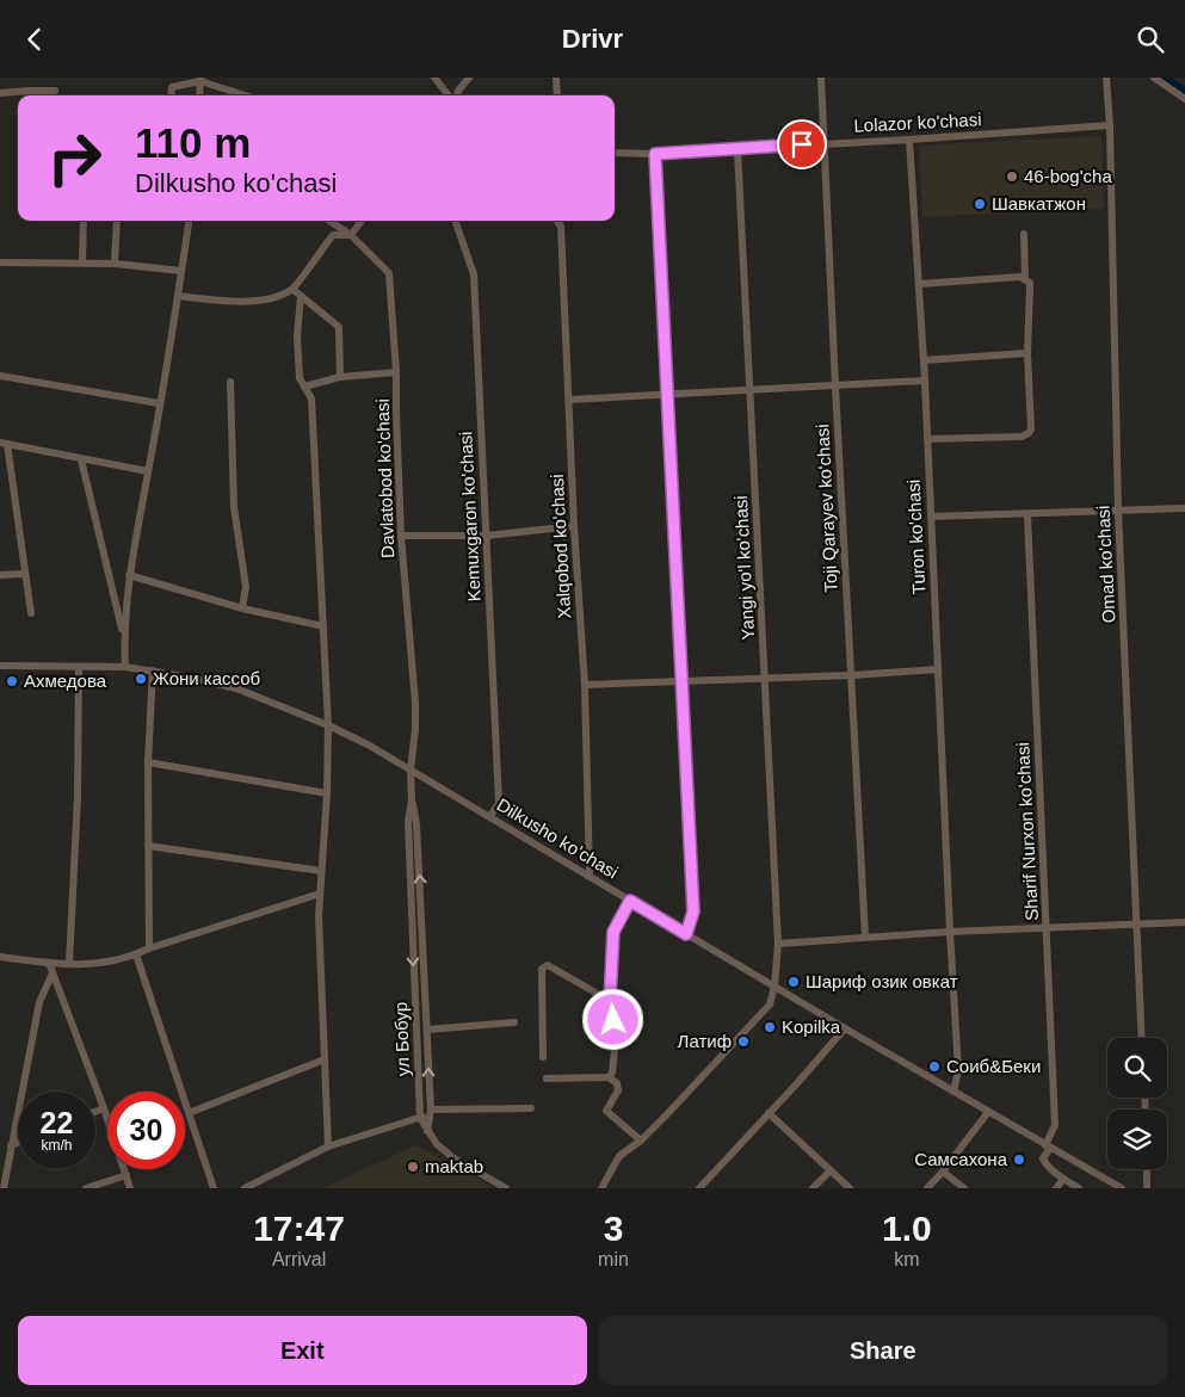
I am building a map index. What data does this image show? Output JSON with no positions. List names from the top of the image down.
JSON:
{
  "streets": {
    "street": [
      "Lolazor ko'chasi",
      "Davlatobod ko'chasi",
      "Toji Qarayev ko'chasi",
      "Kemuxgaron ko'chasi",
      "Turon ko'chasi",
      "Xalqobod ko'chasi",
      "Omad ko'chasi",
      "Yangi yo'l ko'chasi",
      "Sharif Nurxon ko'chasi",
      "Dilkusho ko'chasi",
      "ул Бобур"
    ]
  },
  "crossings": [
    ["Lolazor ko'chasi", "Toji Qarayev ko'chasi"],
    ["Lolazor ko'chasi", "Turon ko'chasi"],
    ["Lolazor ko'chasi", "Omad ko'chasi"],
    ["Lolazor ko'chasi", "Yangi yo'l ko'chasi"],
    ["Davlatobod ko'chasi", "Dilkusho ko'chasi"],
    ["Davlatobod ko'chasi", "ул Бобур"],
    ["Kemuxgaron ko'chasi", "Dilkusho ko'chasi"],
    ["Turon ko'chasi", "Dilkusho ko'chasi"],
    ["Xalqobod ko'chasi", "Dilkusho ko'chasi"],
    ["Yangi yo'l ko'chasi", "Dilkusho ko'chasi"],
    ["Sharif Nurxon ko'chasi", "Dilkusho ko'chasi"],
    ["Dilkusho ko'chasi", "ул Бобур"]
  ],
  "places": [
    "46-bog'cha",
    "Шавкатжон",
    "Жони кассоб",
    "Ахмедова",
    "Шариф озик овкат",
    "Kopilka",
    "Латиф",
    "Соиб&Беки",
    "Самсахона",
    "maktab"
  ],
  "page": {
    "header": "Drivr",
    "turn": ["110 m", "Dilkusho ko'chasi"],
    "speed": "22 km/h",
    "limit": "30",
    "eta": [
      "17:47",
      "Arrival",
      "3",
      "min",
      "1.0",
      "km"
    ],
    "buttons": ["Exit", "Share"]
  }
}
